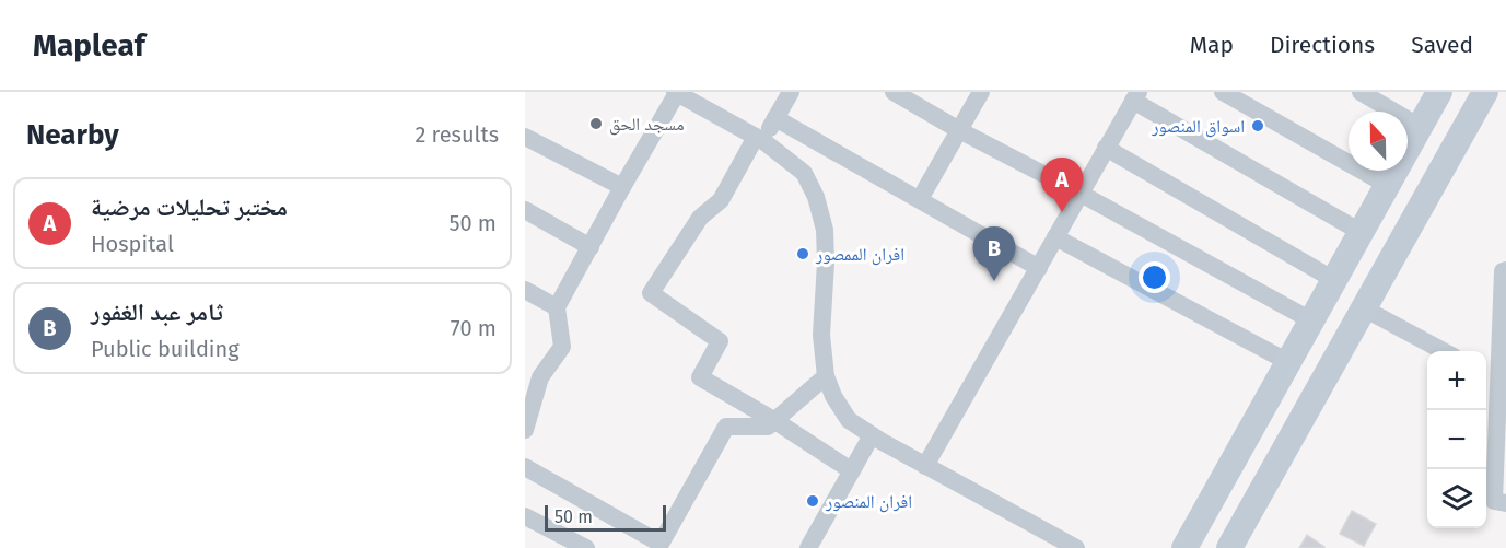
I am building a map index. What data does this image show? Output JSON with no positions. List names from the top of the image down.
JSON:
{
  "places": [
    "مسجد الحق",
    "اسواق المنصور",
    "افران الممصور",
    "افران المنصور"
  ],
  "scale_bar": "50 m",
  "north": "top",
  "page": {
    "header": "Mapleaf",
    "nav": ["Map", "Directions", "Saved"],
    "heading": ["Nearby", "2 results"],
    "pins": ["A", "B"],
    "list": [
      {
        "mark": "A",
        "name": "مختبر تحليلات مرضية",
        "note": "Hospital",
        "value": "50 m"
      },
      {
        "mark": "B",
        "name": "ثامر عبد الغفور",
        "note": "Public building",
        "value": "70 m"
      }
    ],
    "map_buttons": ["+", "−"],
    "scale": "50 m"
  }
}
